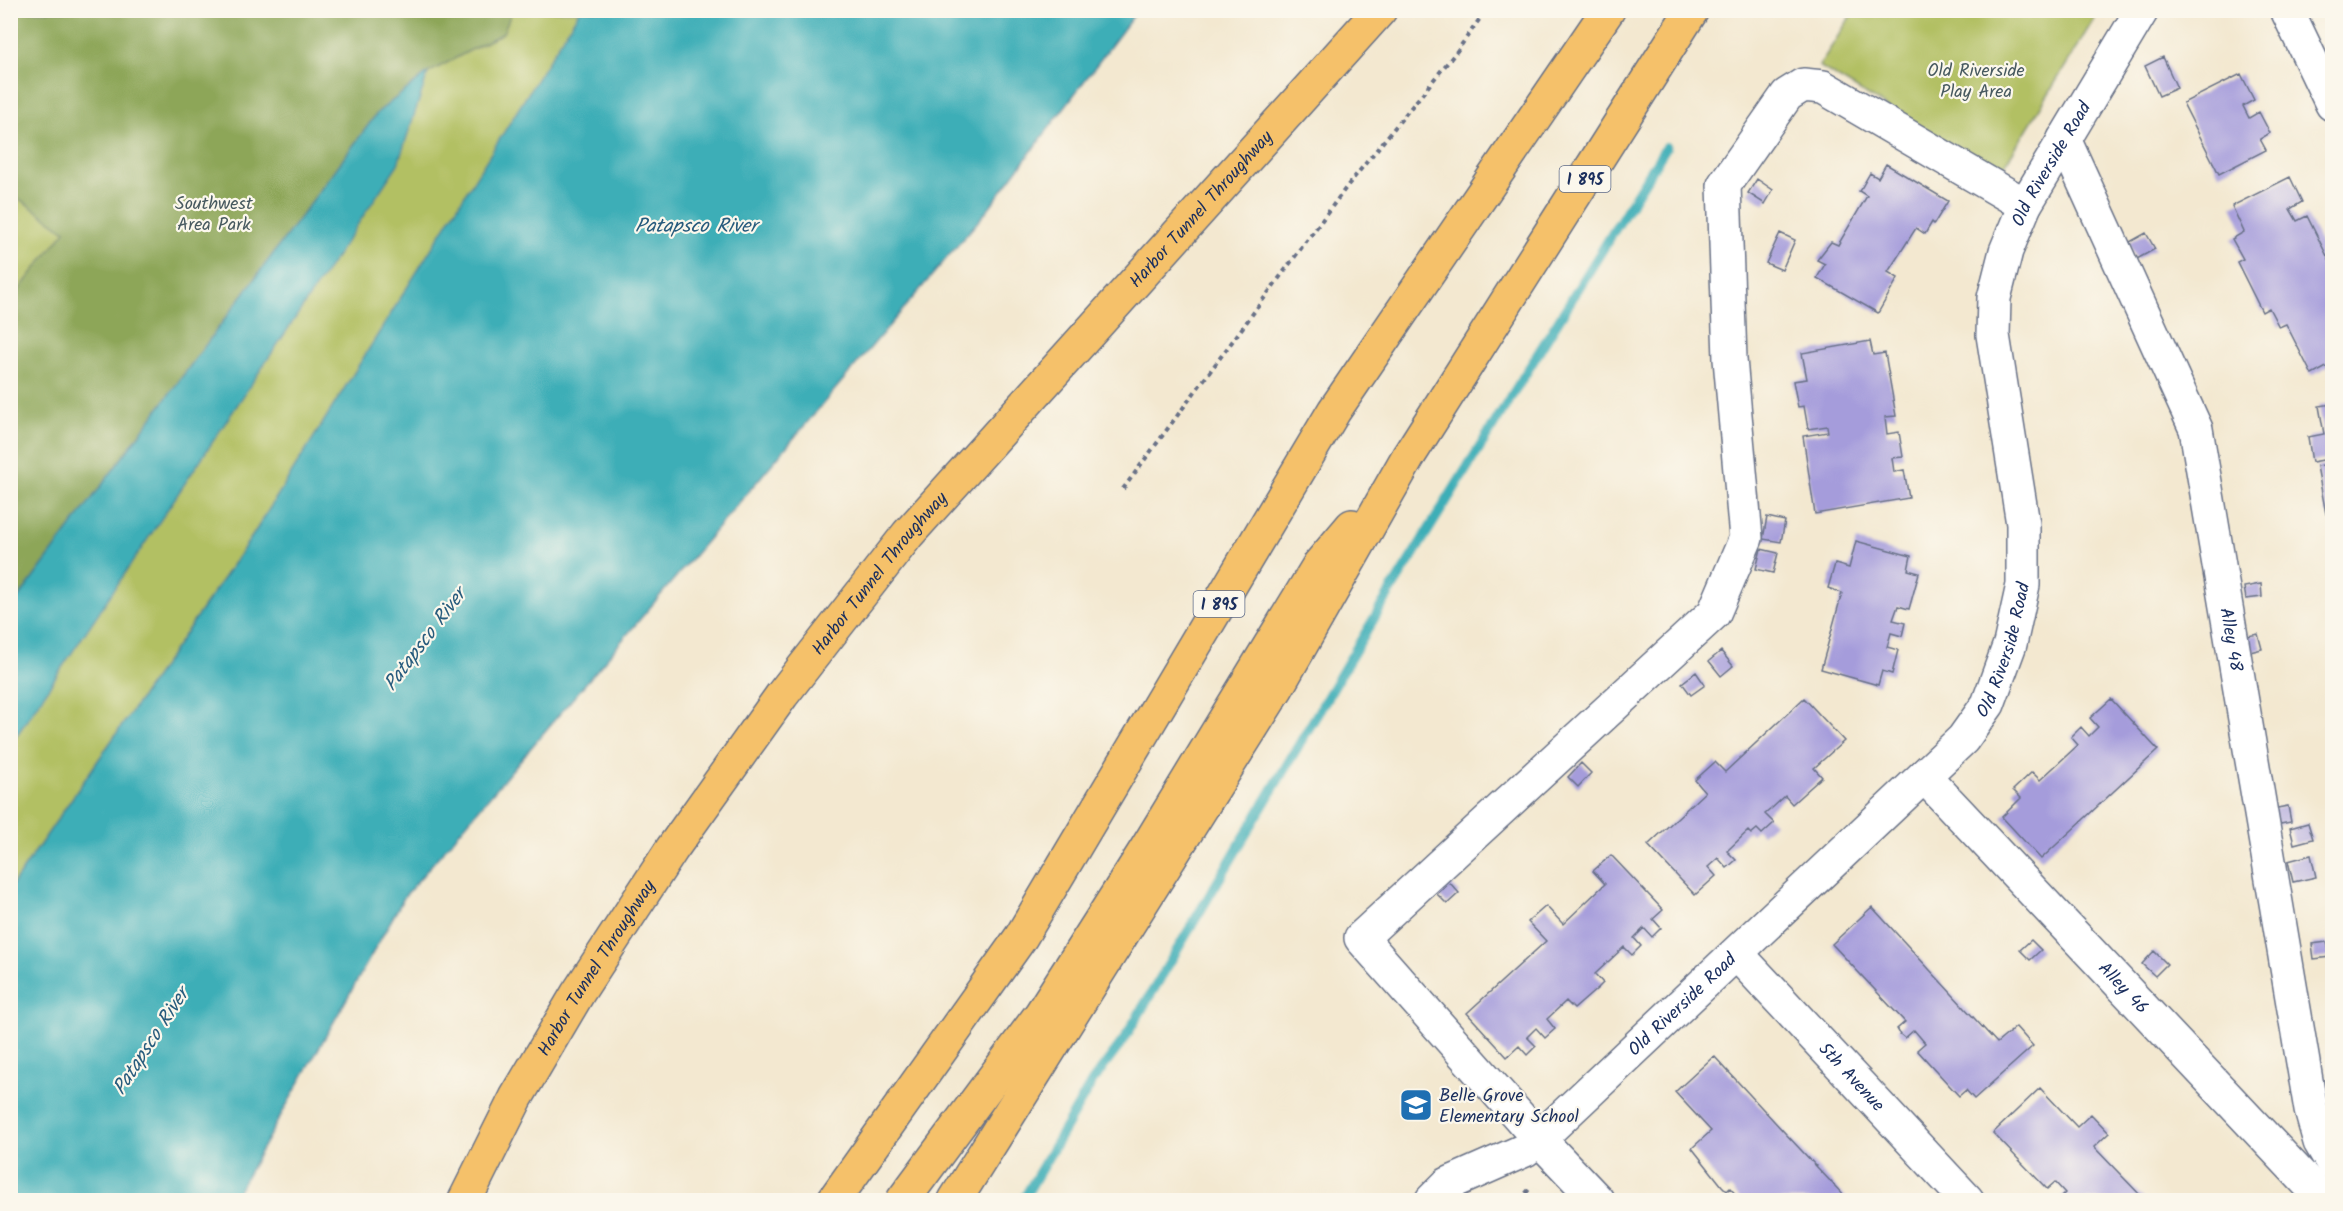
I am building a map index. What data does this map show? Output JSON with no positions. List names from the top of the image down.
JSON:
{
  "streets": {
    "highway": ["I 895", "Harbor Tunnel Throughway"],
    "street": [
      "Old Riverside Road",
      "Alley 48",
      "Alley 46",
      "5th Avenue"
    ]
  },
  "crossings": [
    ["Old Riverside Road", "Alley 48"],
    ["Old Riverside Road", "Alley 46"],
    ["Old Riverside Road", "5th Avenue"]
  ],
  "water": ["Patapsco River"],
  "parks": ["Old Riverside Play Area", "Southwest Area Park"],
  "places": {
    "school or university": ["Belle Grove Elementary School"]
  }
}
